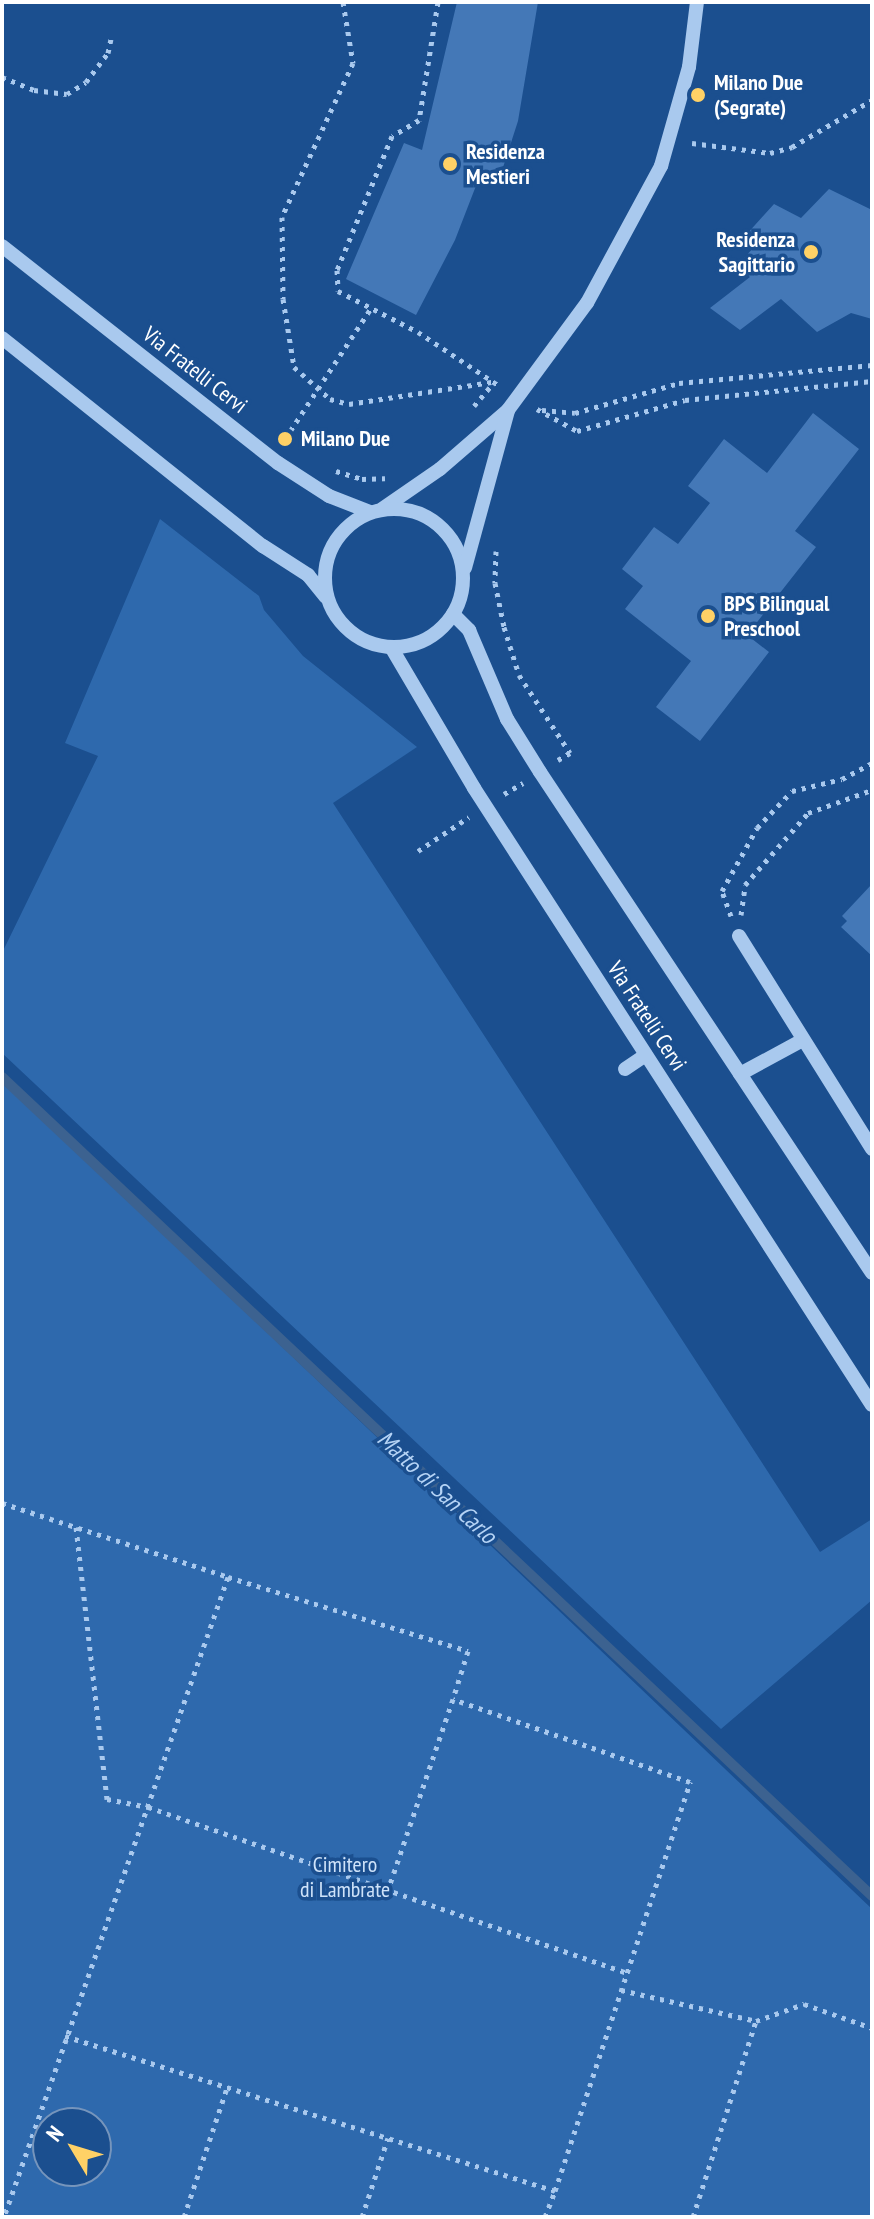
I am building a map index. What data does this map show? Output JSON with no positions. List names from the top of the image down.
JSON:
{
  "streets": {
    "street": ["Via Fratelli Cervi"]
  },
  "water": ["Matto di San Carlo"],
  "parks": ["Cimitero di Lambrate"],
  "places": [
    "Milano Due (Segrate)",
    "Residenza Mestieri",
    "Residenza Sagittario",
    "Milano Due",
    "BPS Bilingual Preschool"
  ],
  "north": "top left"
}
